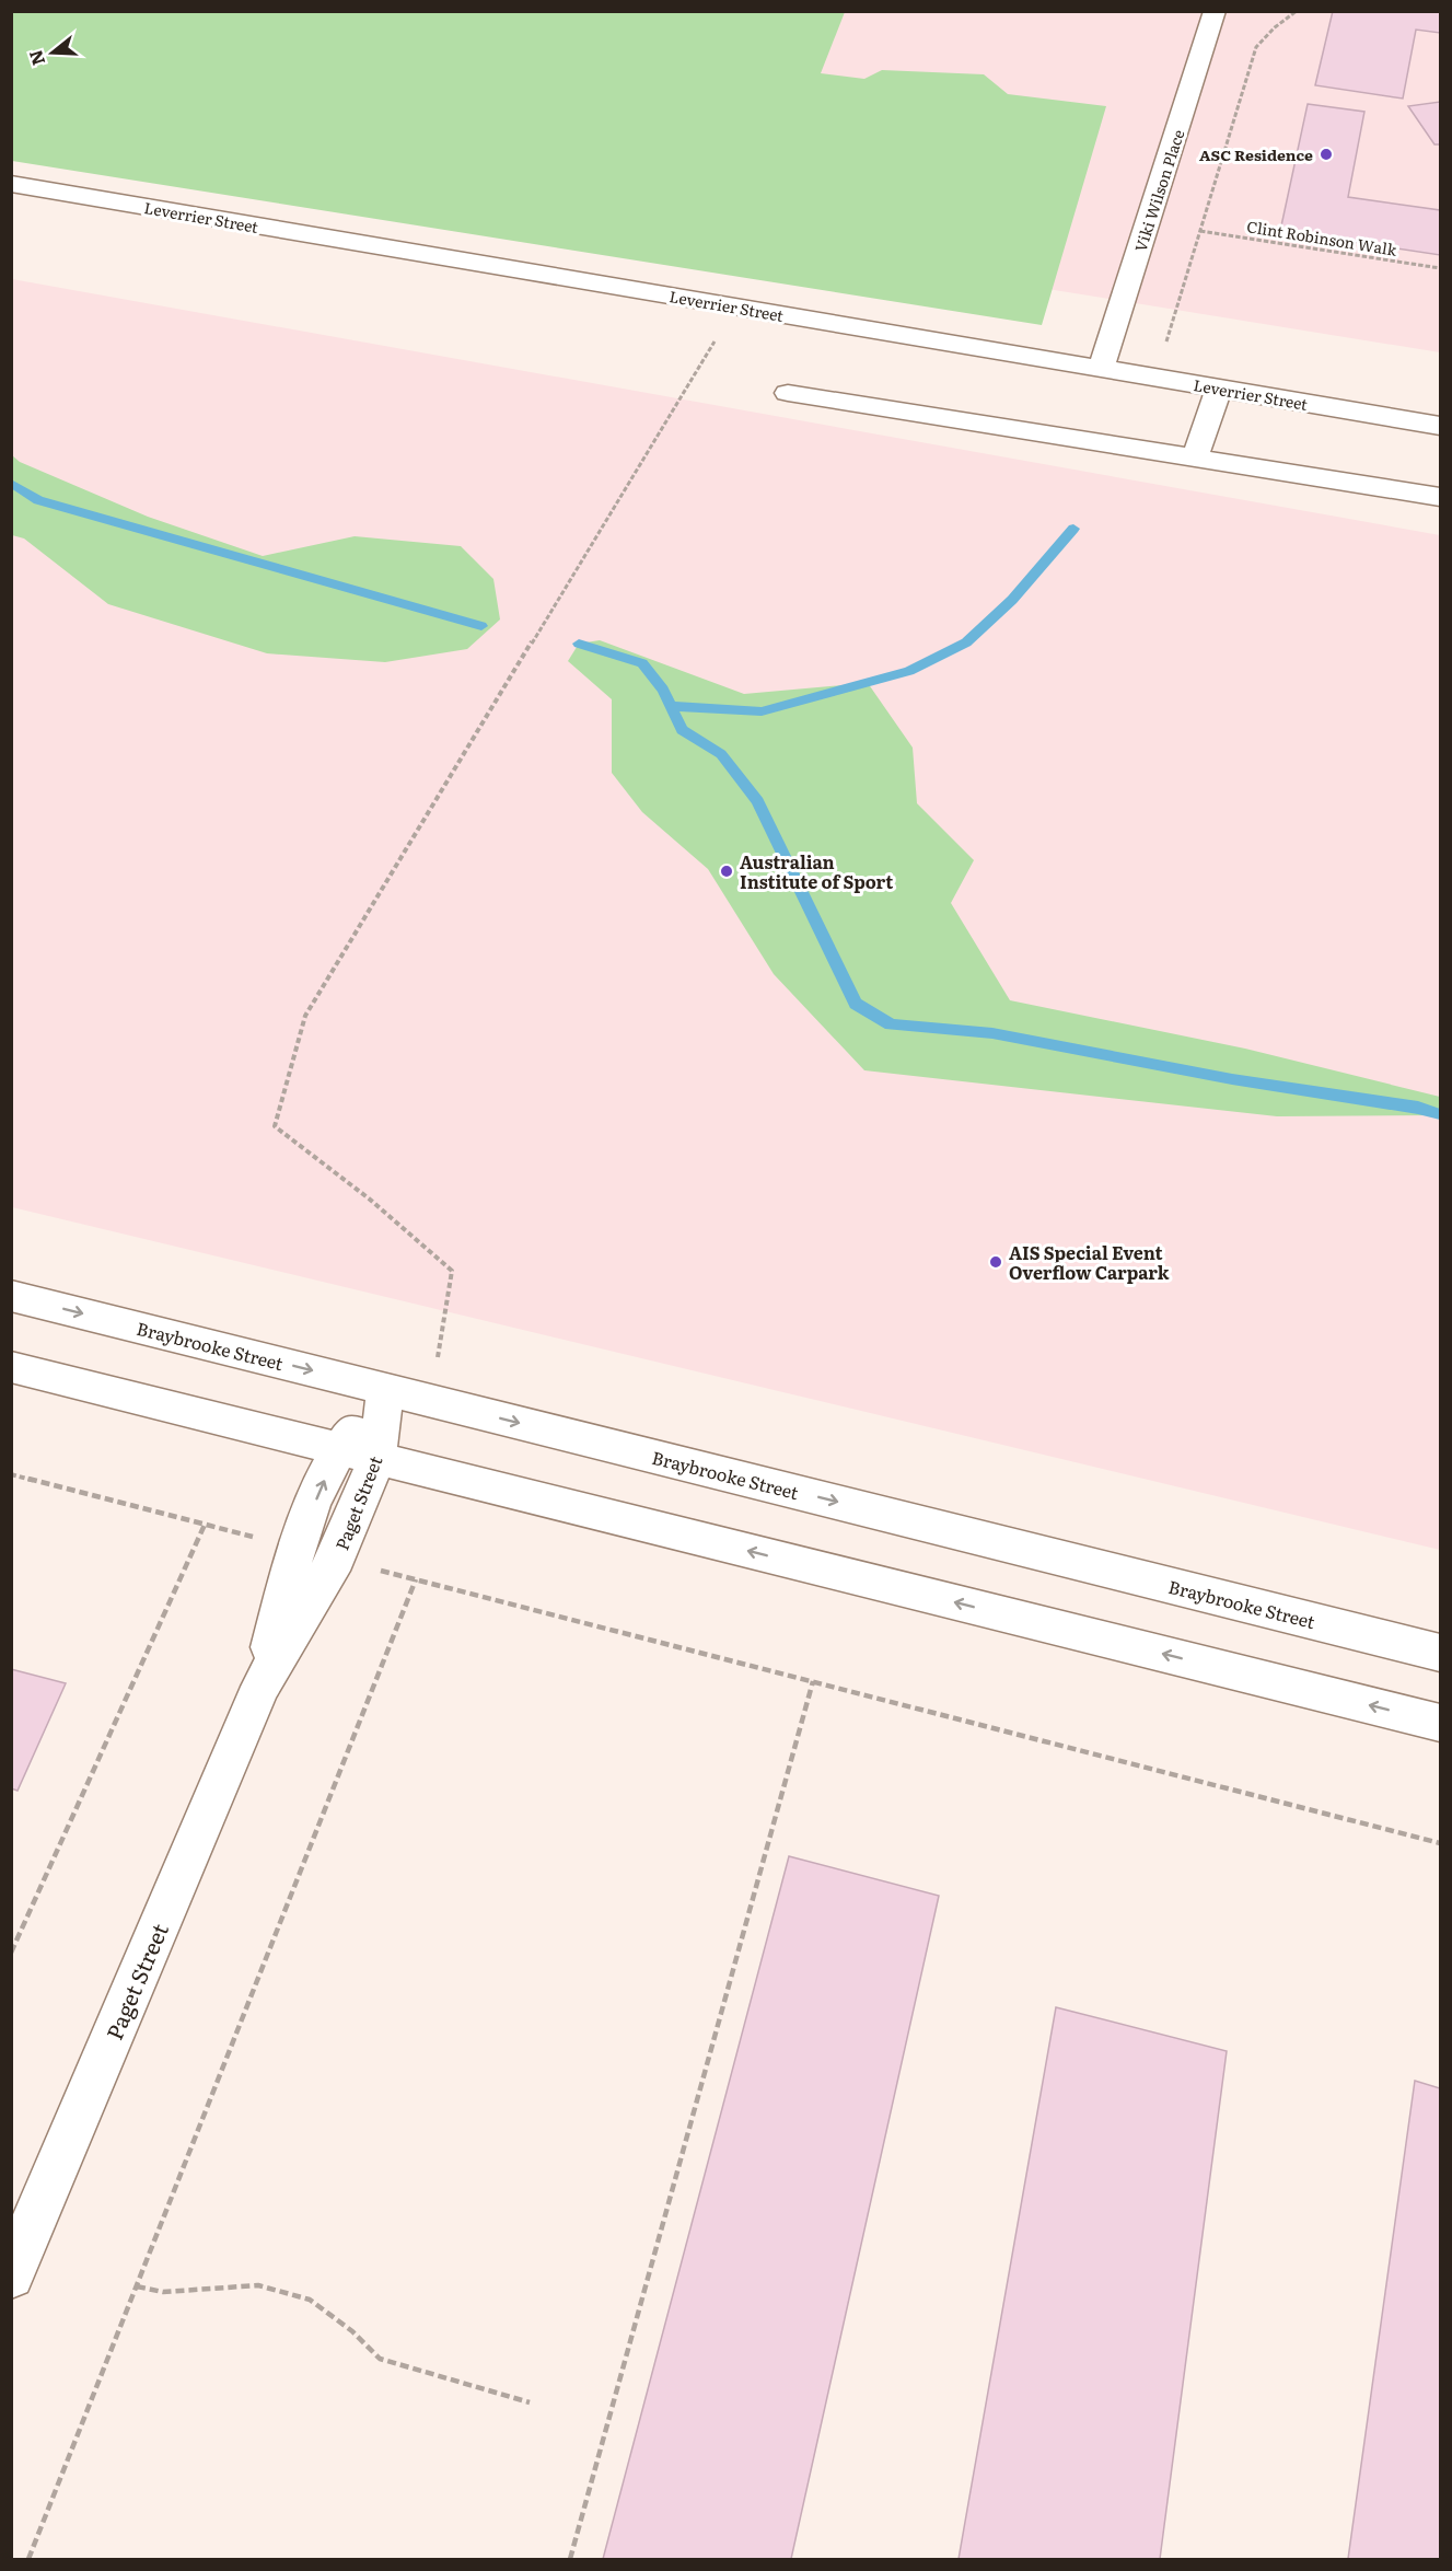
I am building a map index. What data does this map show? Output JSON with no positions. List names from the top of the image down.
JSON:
{
  "streets": {
    "street": [
      "Viki Wilson Place",
      "Leverrier Street",
      "Braybrooke Street",
      "Paget Street"
    ],
    "path": ["Clint Robinson Walk"]
  },
  "crossings": [
    ["Viki Wilson Place", "Leverrier Street"],
    ["Braybrooke Street", "Paget Street"]
  ],
  "places": ["ASC Residence", "Australian Institute of Sport", "AIS Special Event Overflow Carpark"],
  "north": "left"
}
